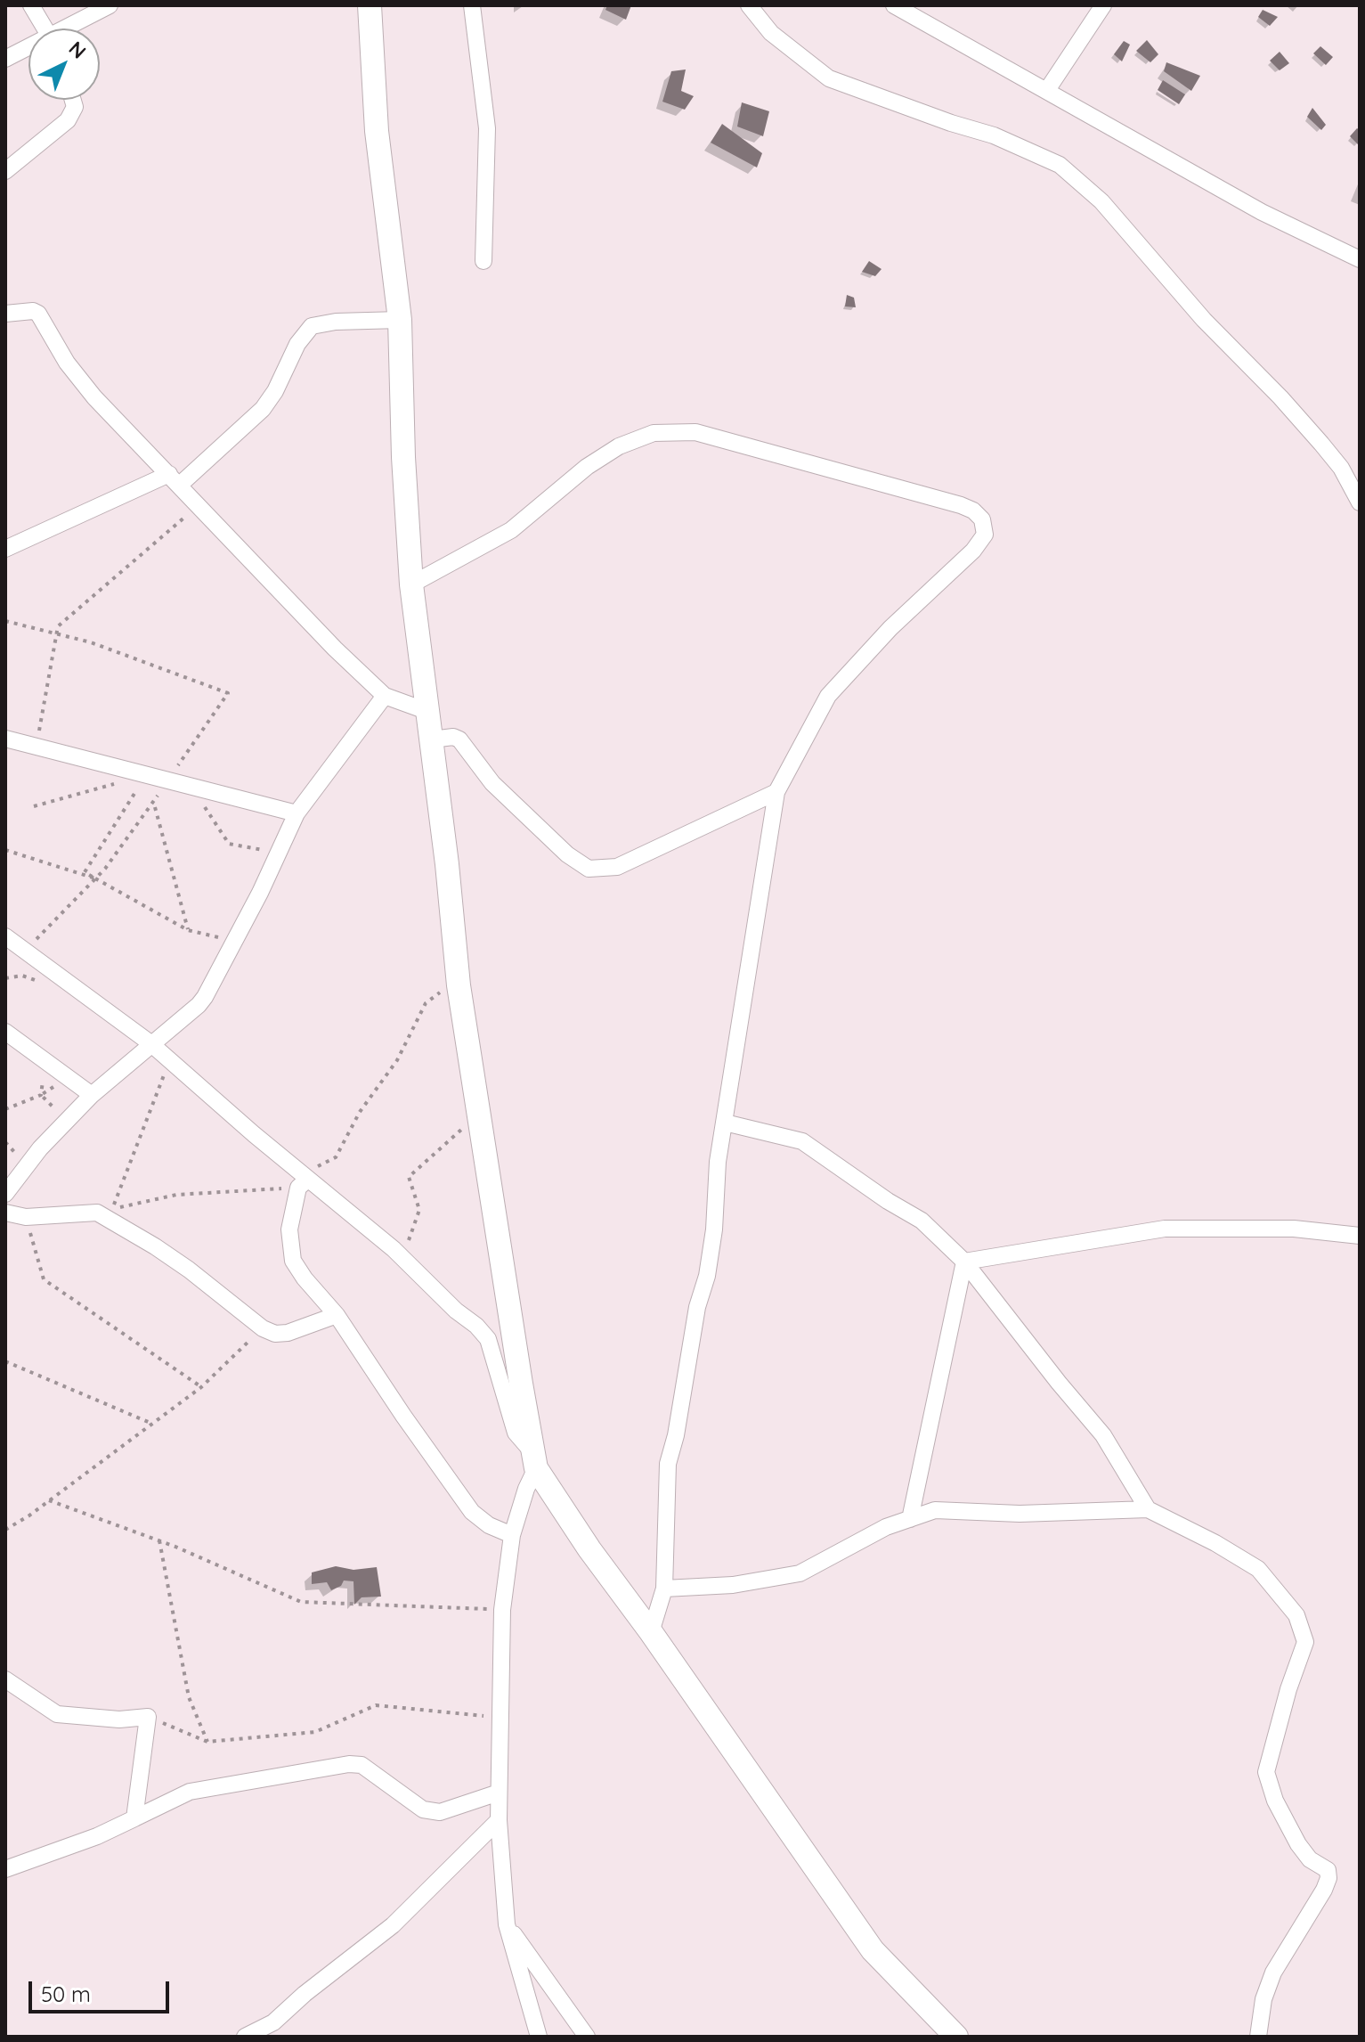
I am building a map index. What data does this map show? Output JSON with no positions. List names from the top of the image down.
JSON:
{
  "scale_bar": "50 m",
  "north": "top right"
}
